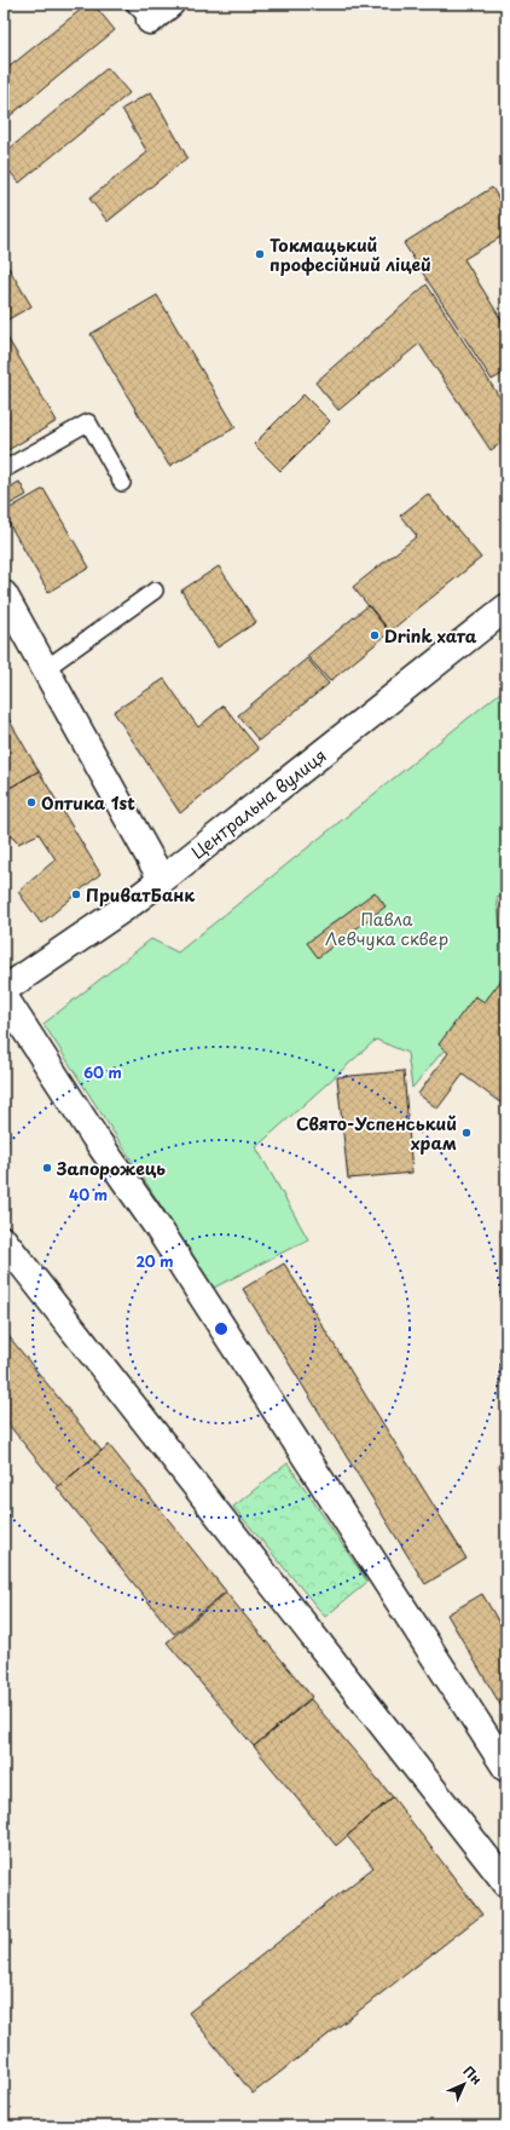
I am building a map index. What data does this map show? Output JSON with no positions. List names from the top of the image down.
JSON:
{
  "streets": {
    "street": ["Центральна вулиця"]
  },
  "parks": ["Павла Левчука сквер"],
  "places": [
    "Токмацький професійний ліцей",
    "Drink хата",
    "Оптика 1st",
    "ПриватБанк",
    "Свято-Успенський храм",
    "Запорожець"
  ],
  "north": "top right",
  "rings": ["60 m", "40 m", "20 m"]
}
